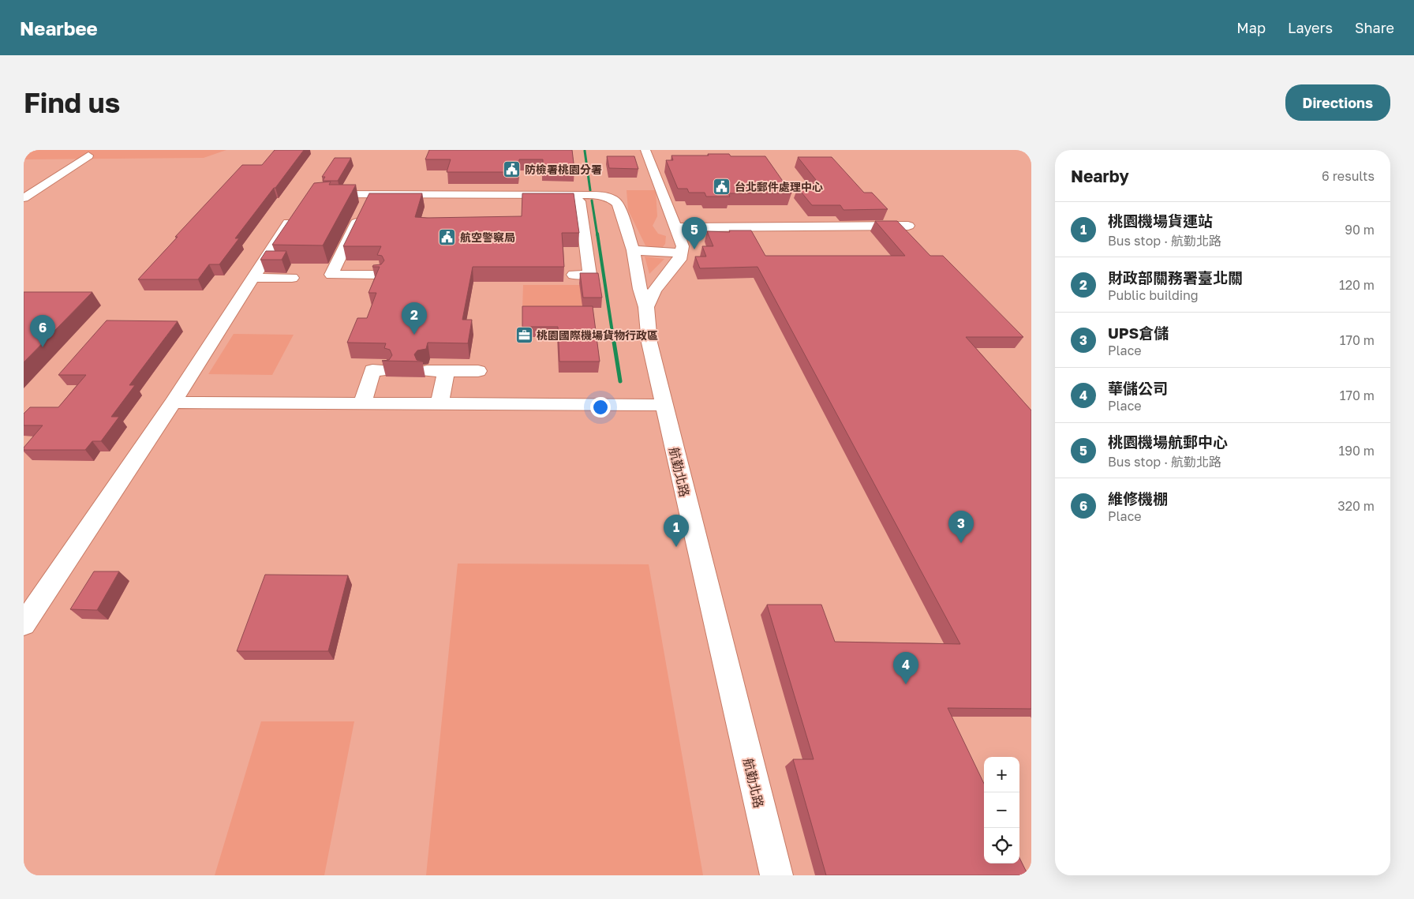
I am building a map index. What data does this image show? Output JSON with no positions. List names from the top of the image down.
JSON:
{
  "streets": {
    "street": ["航勤北路"]
  },
  "places": {
    "public building": ["防檢署桃園分署", "台北郵件處理中心", "航空警察局"],
    "office": ["桃園國際機場貨物行政區"]
  },
  "page": {
    "header": "Nearbee",
    "nav": ["Map", "Layers", "Share"],
    "buttons": "Directions",
    "title": "Find us",
    "heading": ["Nearby", "6 results"],
    "list": [
      {
        "mark": "1",
        "name": "桃園機場貨運站",
        "note": "Bus stop · 航勤北路",
        "value": "90 m"
      },
      {
        "mark": "2",
        "name": "財政部關務署臺北關",
        "note": "Public building",
        "value": "120 m"
      },
      {
        "mark": "3",
        "name": "UPS倉儲",
        "note": "Place",
        "value": "170 m"
      },
      {
        "mark": "4",
        "name": "華儲公司",
        "note": "Place",
        "value": "170 m"
      },
      {
        "mark": "5",
        "name": "桃園機場航郵中心",
        "note": "Bus stop · 航勤北路",
        "value": "190 m"
      },
      {
        "mark": "6",
        "name": "維修機棚",
        "note": "Place",
        "value": "320 m"
      }
    ],
    "pins": [
      "5",
      "2",
      "6",
      "3",
      "1",
      "4"
    ],
    "map_buttons": ["+", "−"]
  }
}
